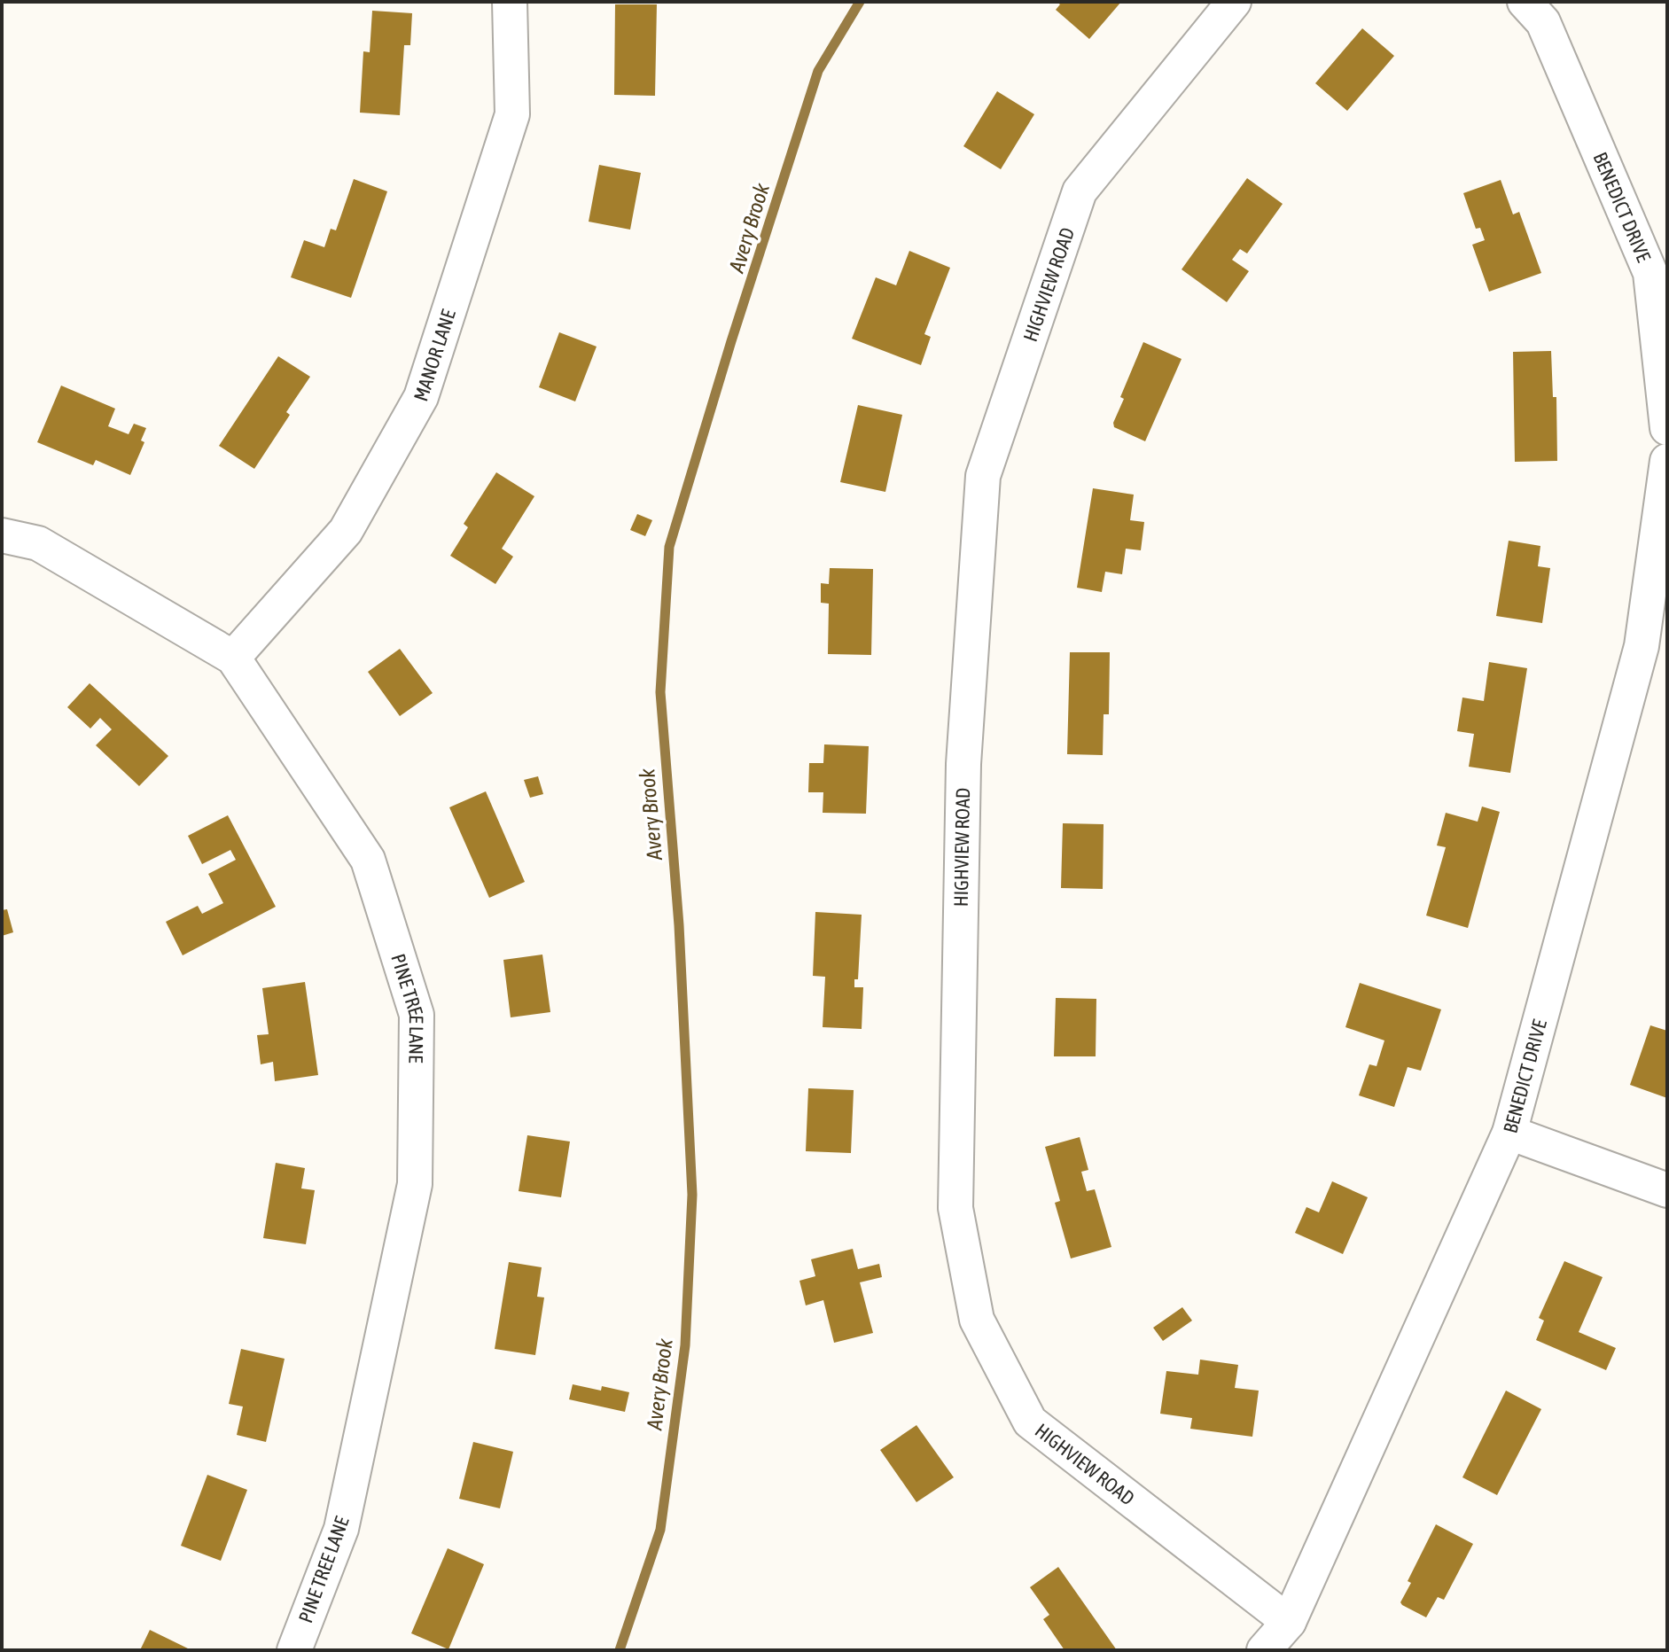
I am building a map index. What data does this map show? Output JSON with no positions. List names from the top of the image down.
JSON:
{
  "streets": {
    "street": [
      "BENEDICT DRIVE",
      "HIGHVIEW ROAD",
      "MANOR LANE",
      "PINE TREE LANE"
    ]
  },
  "crossings": [
    ["BENEDICT DRIVE", "HIGHVIEW ROAD"],
    ["MANOR LANE", "PINE TREE LANE"]
  ],
  "water": ["Avery Brook"]
}
